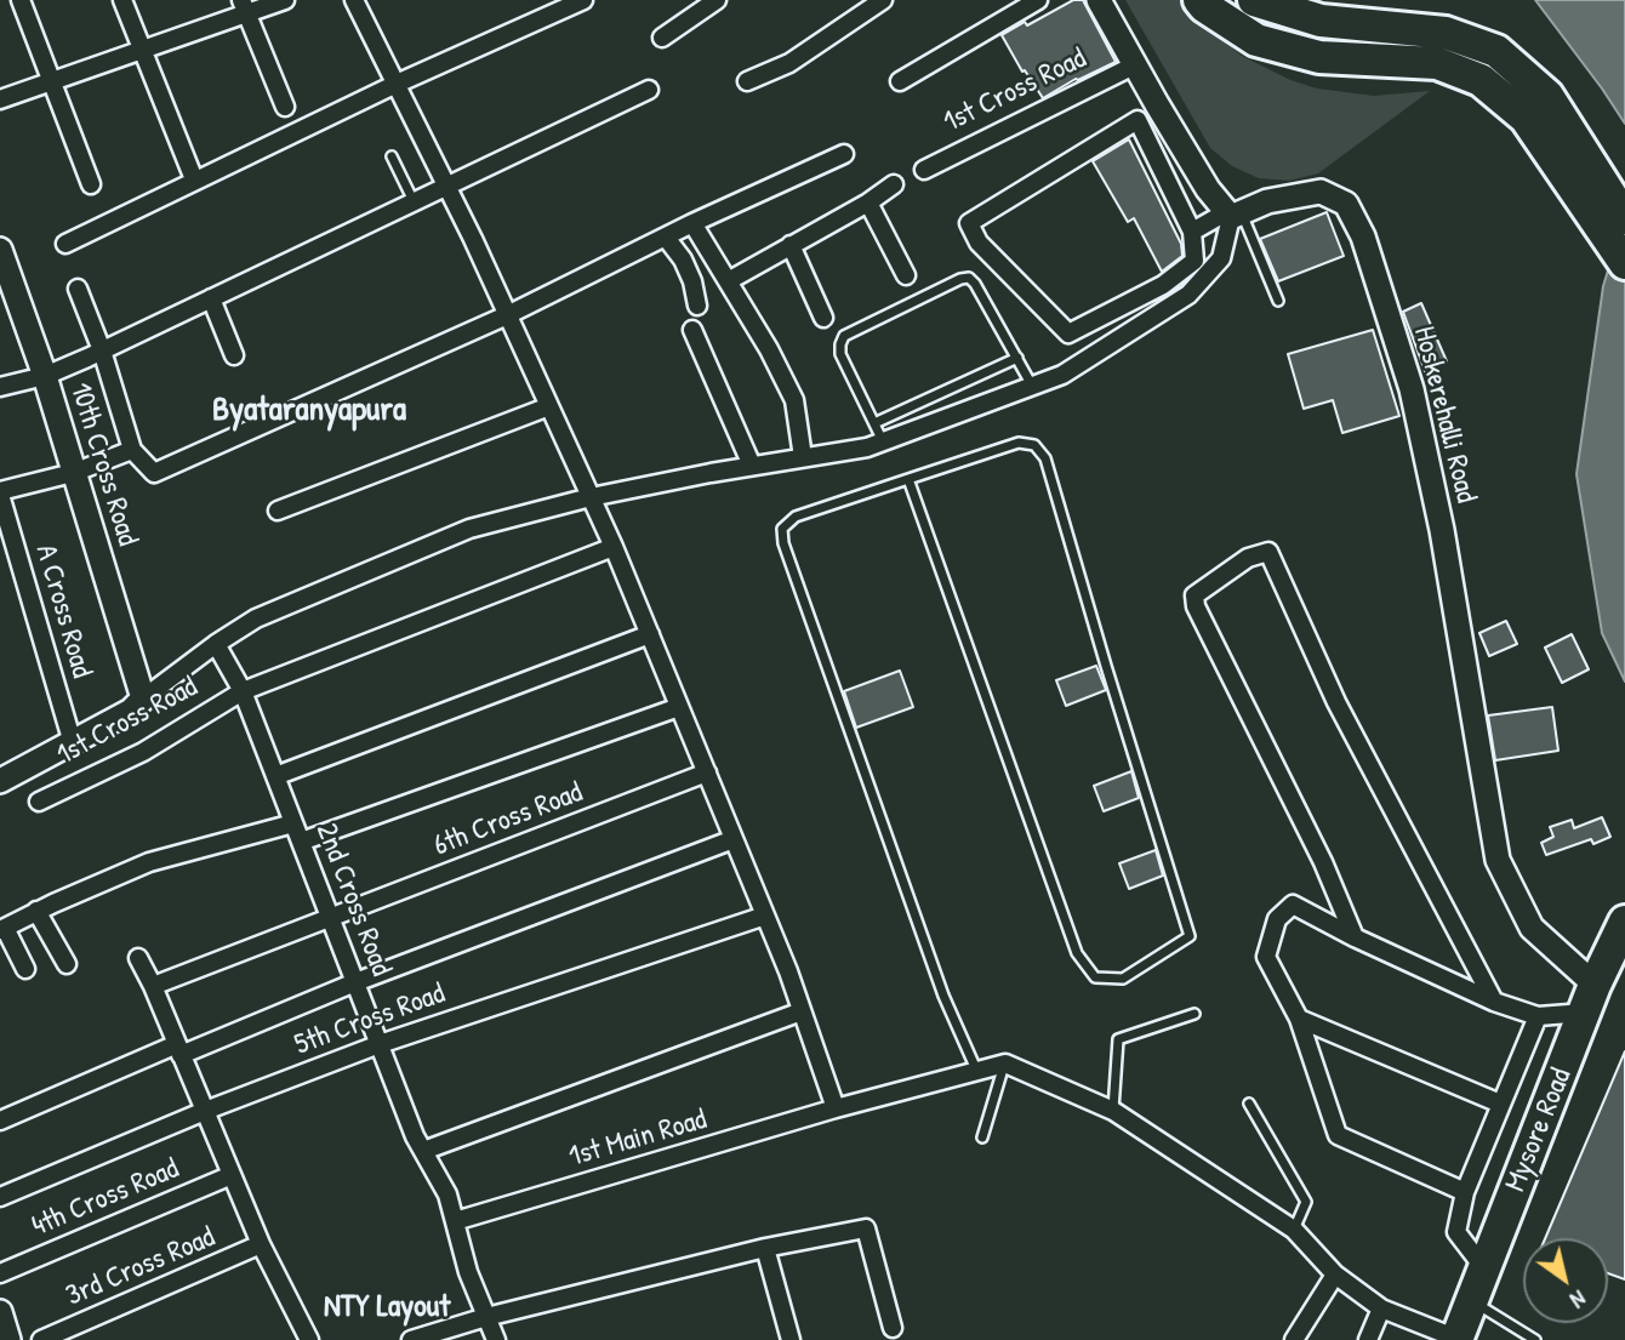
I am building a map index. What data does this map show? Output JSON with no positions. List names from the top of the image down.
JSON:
{
  "streets": {
    "highway": ["Mysore Road"],
    "street": [
      "1st Cross Road",
      "Hoskerehalli Road",
      "10th Cross Road",
      "A Cross Road",
      "6th Cross Road",
      "2nd Cross Road",
      "5th Cross Road",
      "1st Main Road",
      "4th Cross Road",
      "3rd Cross Road"
    ]
  },
  "crossings": [
    ["1st Cross Road", "10th Cross Road"],
    ["1st Cross Road", "A Cross Road"],
    ["1st Cross Road", "2nd Cross Road"],
    ["Hoskerehalli Road", "Mysore Road"],
    ["6th Cross Road", "2nd Cross Road"],
    ["2nd Cross Road", "5th Cross Road"],
    ["2nd Cross Road", "1st Main Road"]
  ],
  "districts": ["Byataranyapura", "NTY Layout"],
  "north": "bottom right"
}
